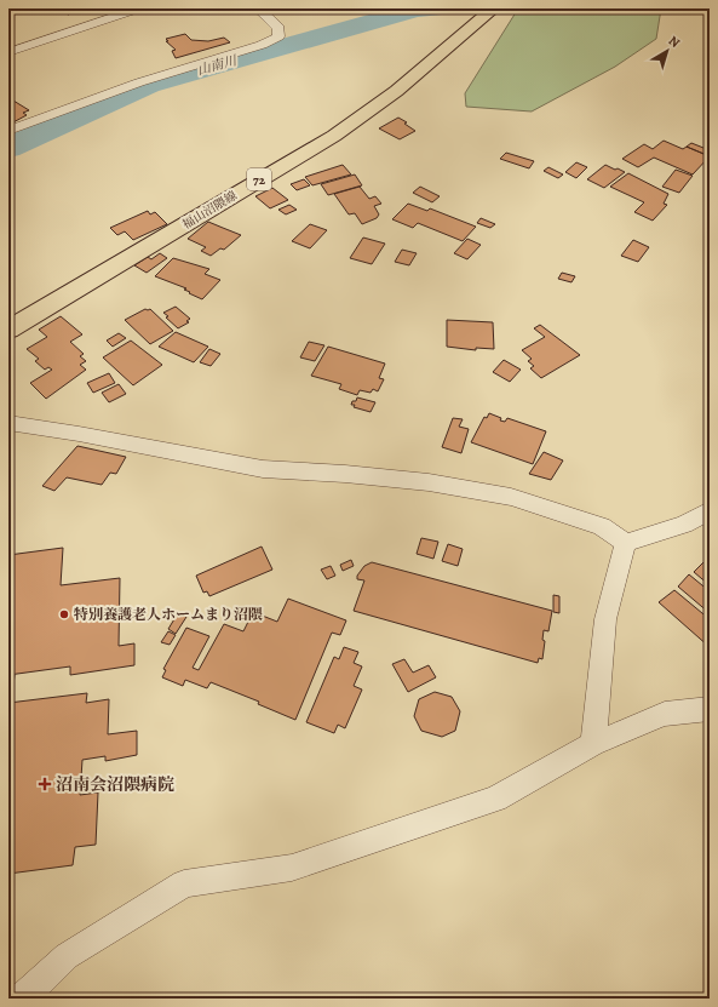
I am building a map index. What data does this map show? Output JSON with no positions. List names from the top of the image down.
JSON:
{
  "streets": {
    "main road": ["72", "福山沼隈線"]
  },
  "water": ["山南川"],
  "places": {
    "other": ["特別養護老人ホームまり沼隈"],
    "health": ["沼南会沼隈病院"]
  },
  "north": "top right"
}
